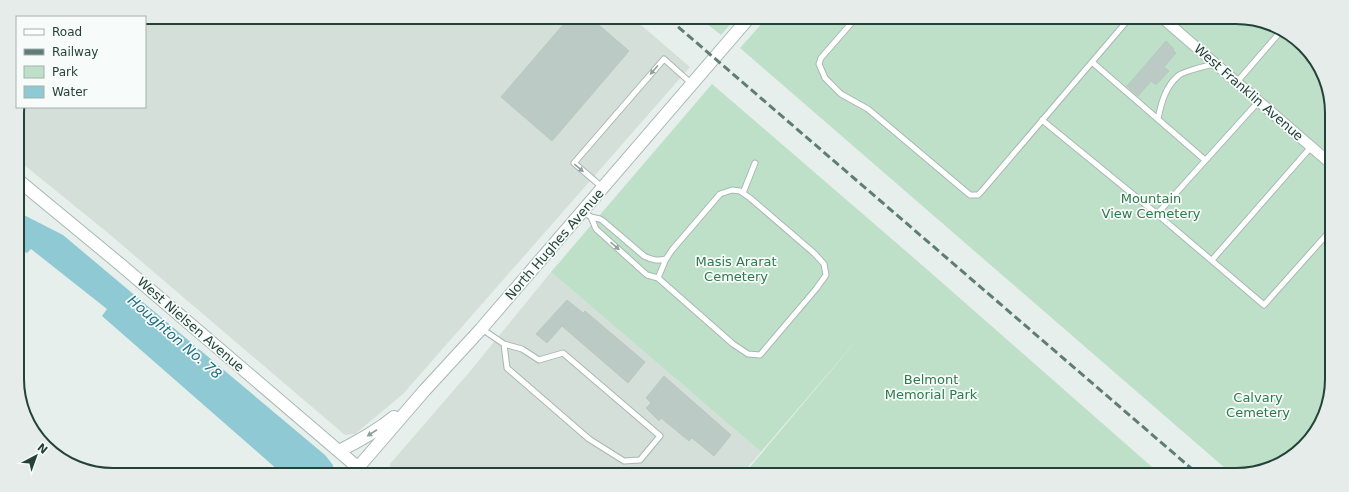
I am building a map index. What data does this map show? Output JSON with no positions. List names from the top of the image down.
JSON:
{
  "streets": {
    "street": ["West Franklin Avenue", "North Hughes Avenue", "West Nielsen Avenue"]
  },
  "water": ["Houghton No. 78"],
  "parks": [
    "Mountain View Cemetery",
    "Masis Ararat Cemetery",
    "Belmont Memorial Park",
    "Calvary Cemetery"
  ],
  "legend": [
    "Road",
    "Railway",
    "Park",
    "Water"
  ],
  "north": "top right"
}
